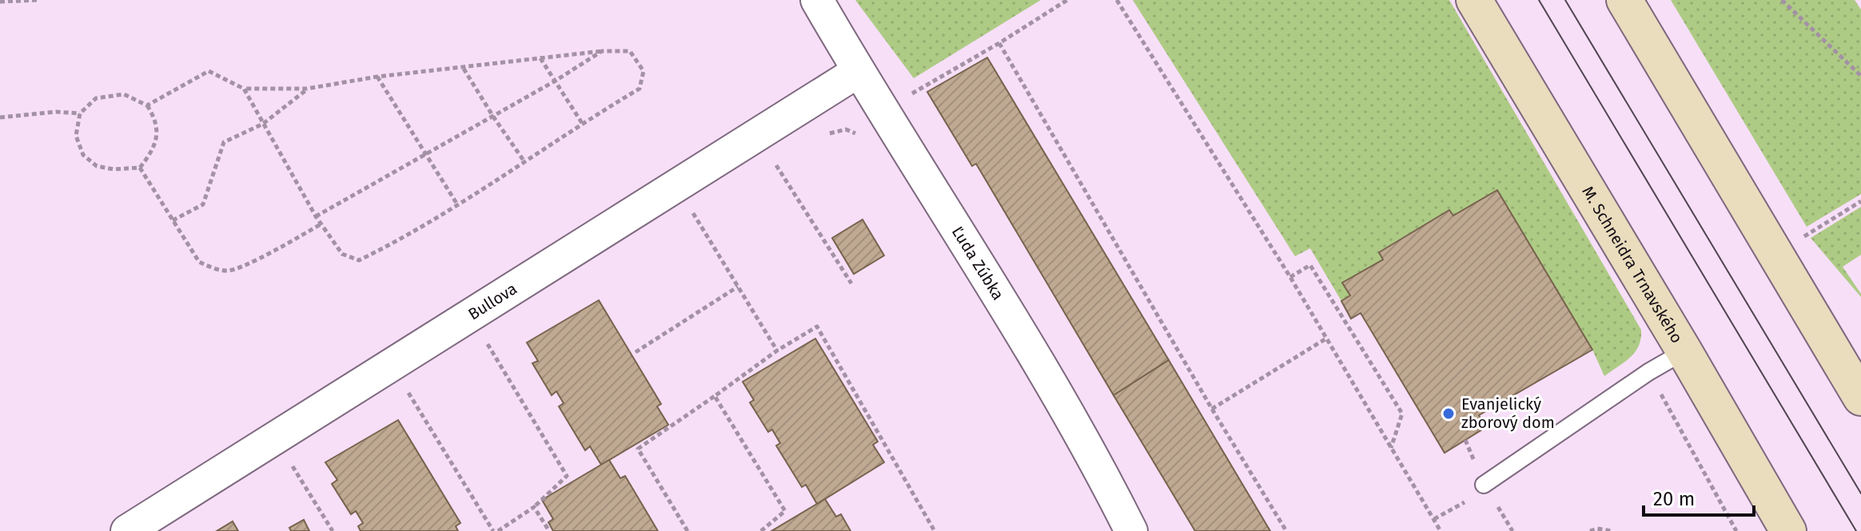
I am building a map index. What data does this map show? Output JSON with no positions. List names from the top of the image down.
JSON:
{
  "streets": {
    "main road": ["M. Schneidra Trnavského"],
    "street": ["Ľuda Zúbka", "Bullova"]
  },
  "crossings": [
    ["Ľuda Zúbka", "Bullova"]
  ],
  "places": ["Evanjelický zborový dom"],
  "scale_bar": "20 m"
}
